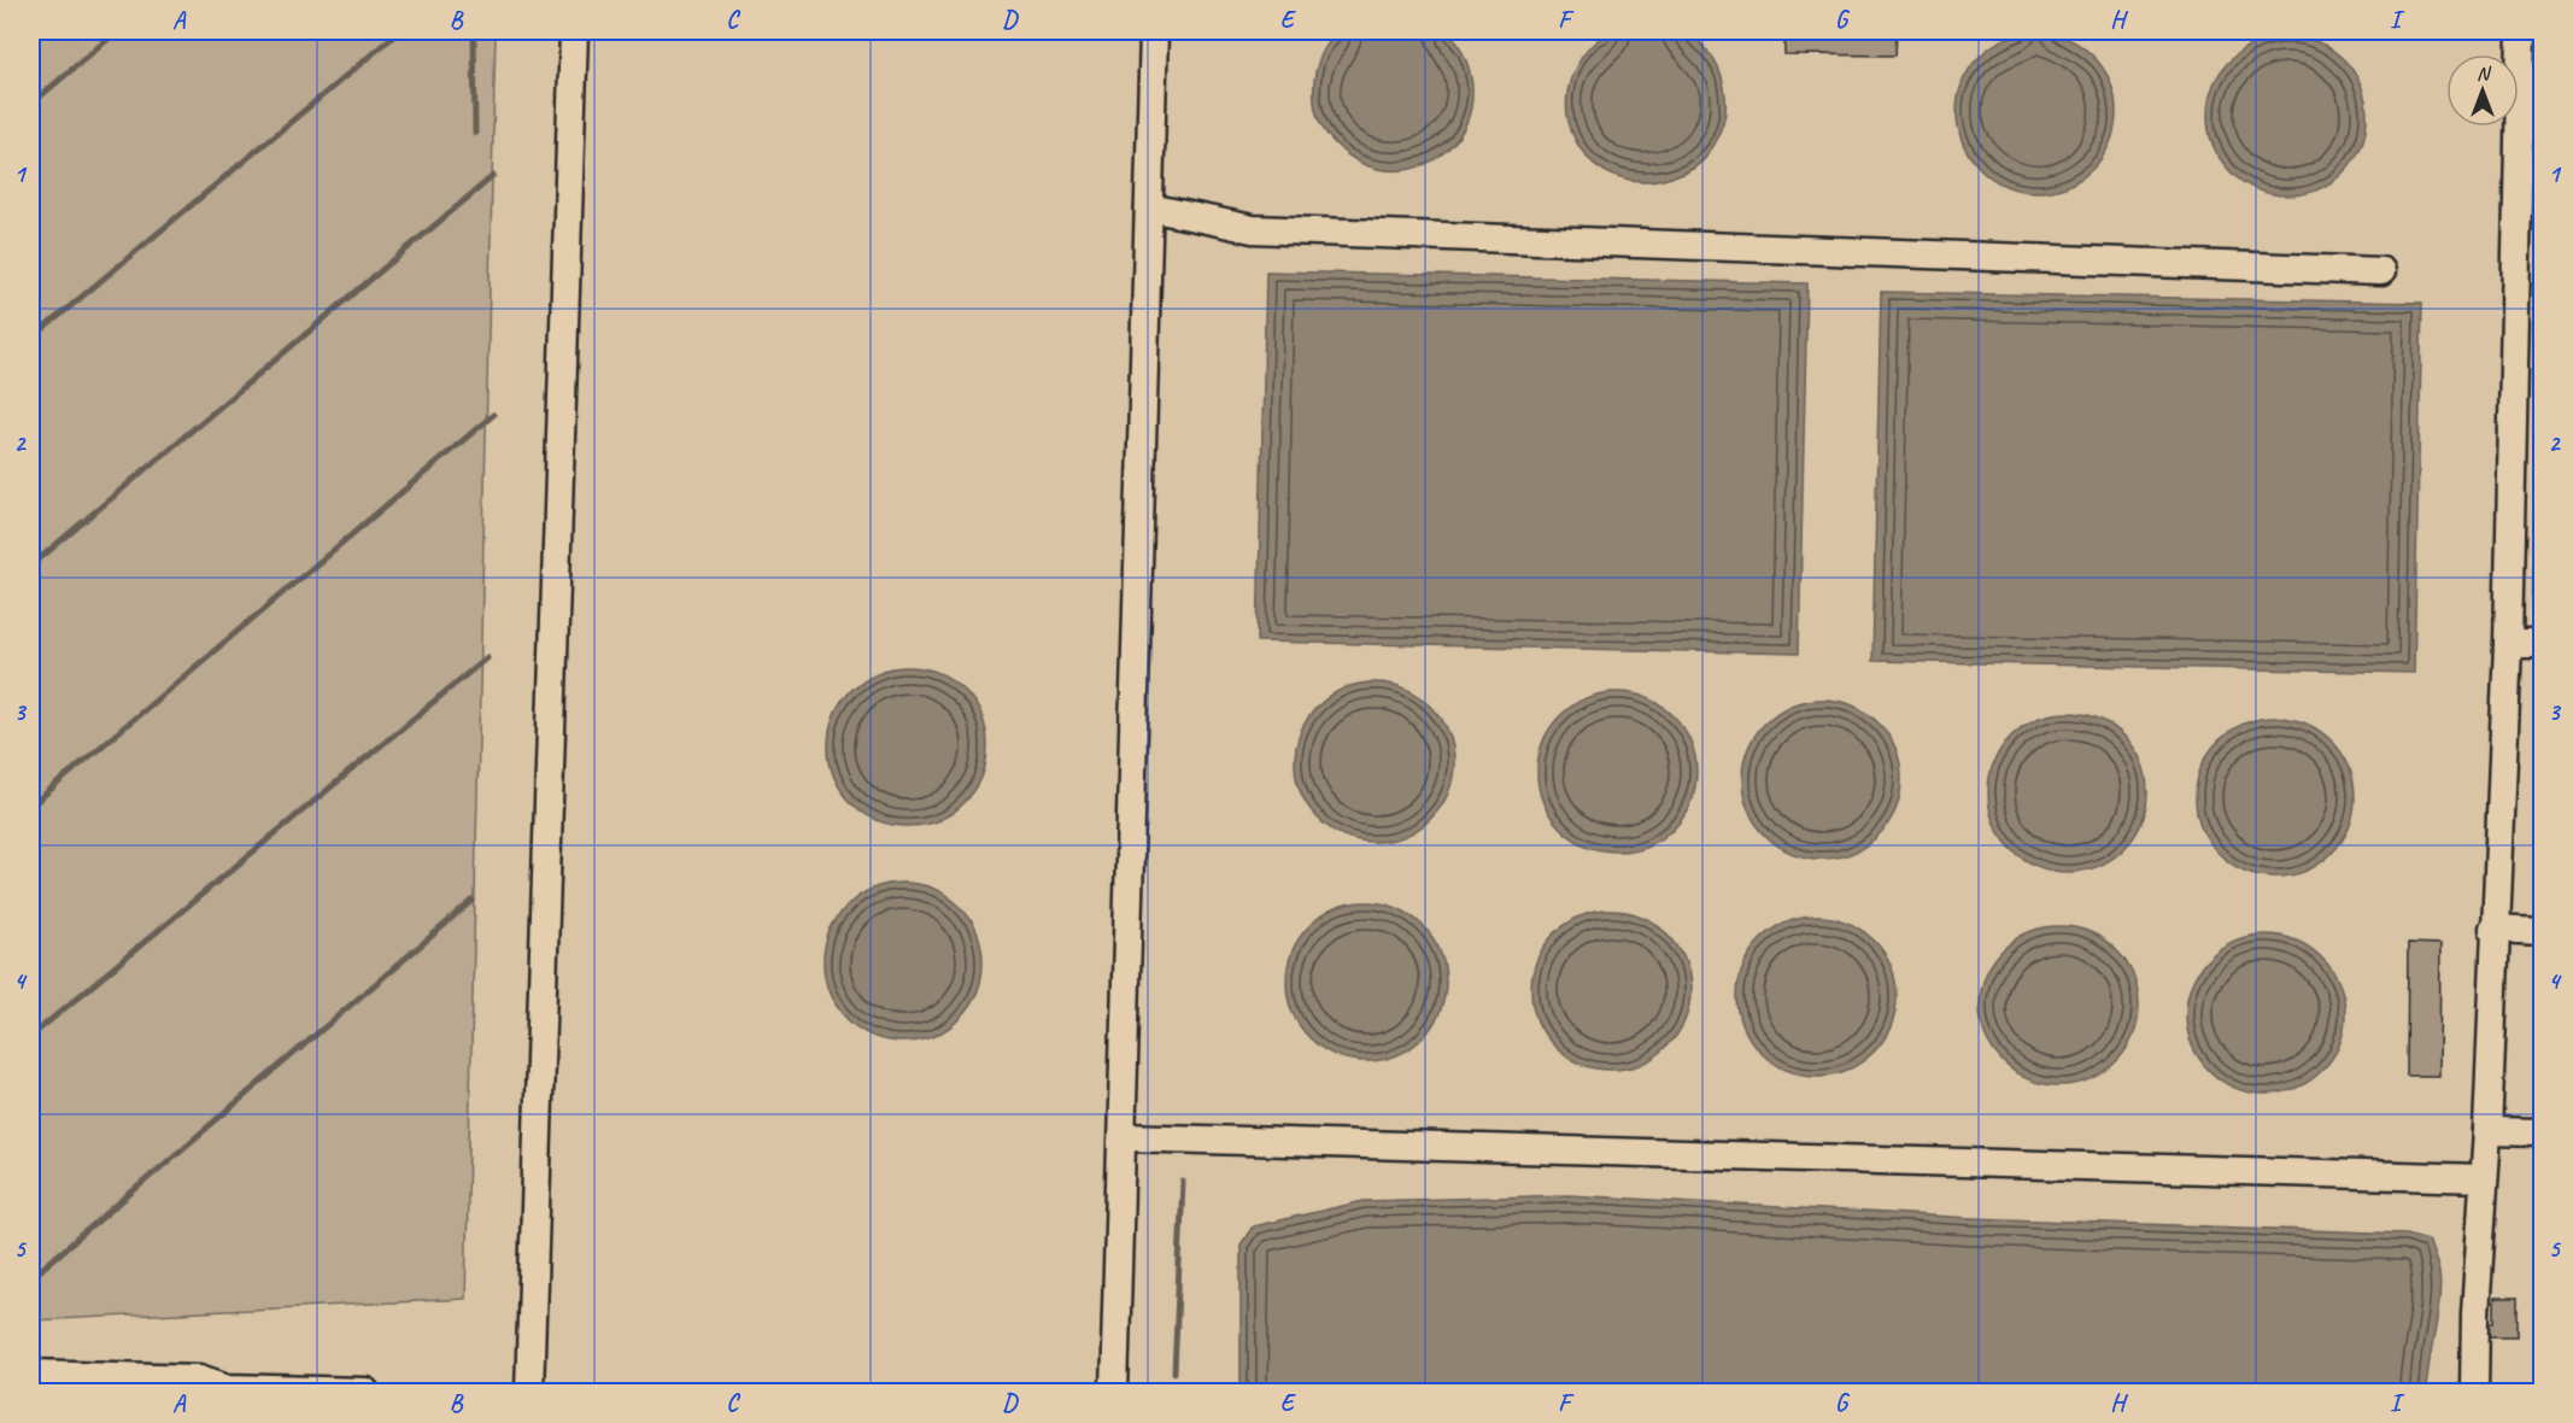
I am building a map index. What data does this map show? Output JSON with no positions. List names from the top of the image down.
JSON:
{
  "north": "top",
  "grid": {
    "columns": [
      "A",
      "B",
      "C",
      "D",
      "E",
      "F",
      "G",
      "H",
      "I"
    ],
    "rows": [
      "1",
      "2",
      "3",
      "4",
      "5"
    ]
  }
}
